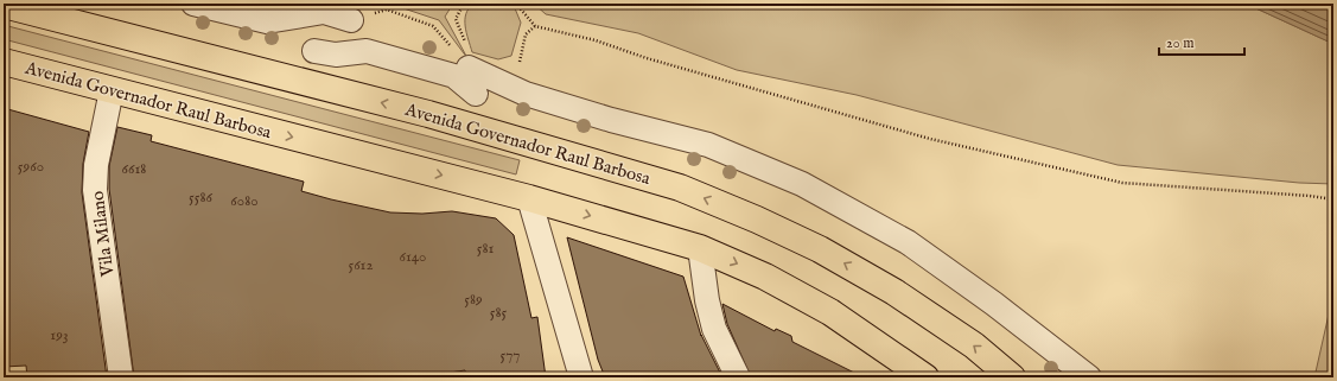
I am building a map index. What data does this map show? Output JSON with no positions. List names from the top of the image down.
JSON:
{
  "streets": {
    "highway": ["Avenida Governador Raul Barbosa"],
    "street": ["Vila Milano"]
  },
  "crossings": [
    ["Avenida Governador Raul Barbosa", "Vila Milano"]
  ],
  "house_numbers": [
    "5960",
    "6618",
    "5586",
    "6080",
    "581",
    "6140",
    "5612",
    "589",
    "585",
    "193",
    "577"
  ],
  "scale_bar": "20 m"
}
